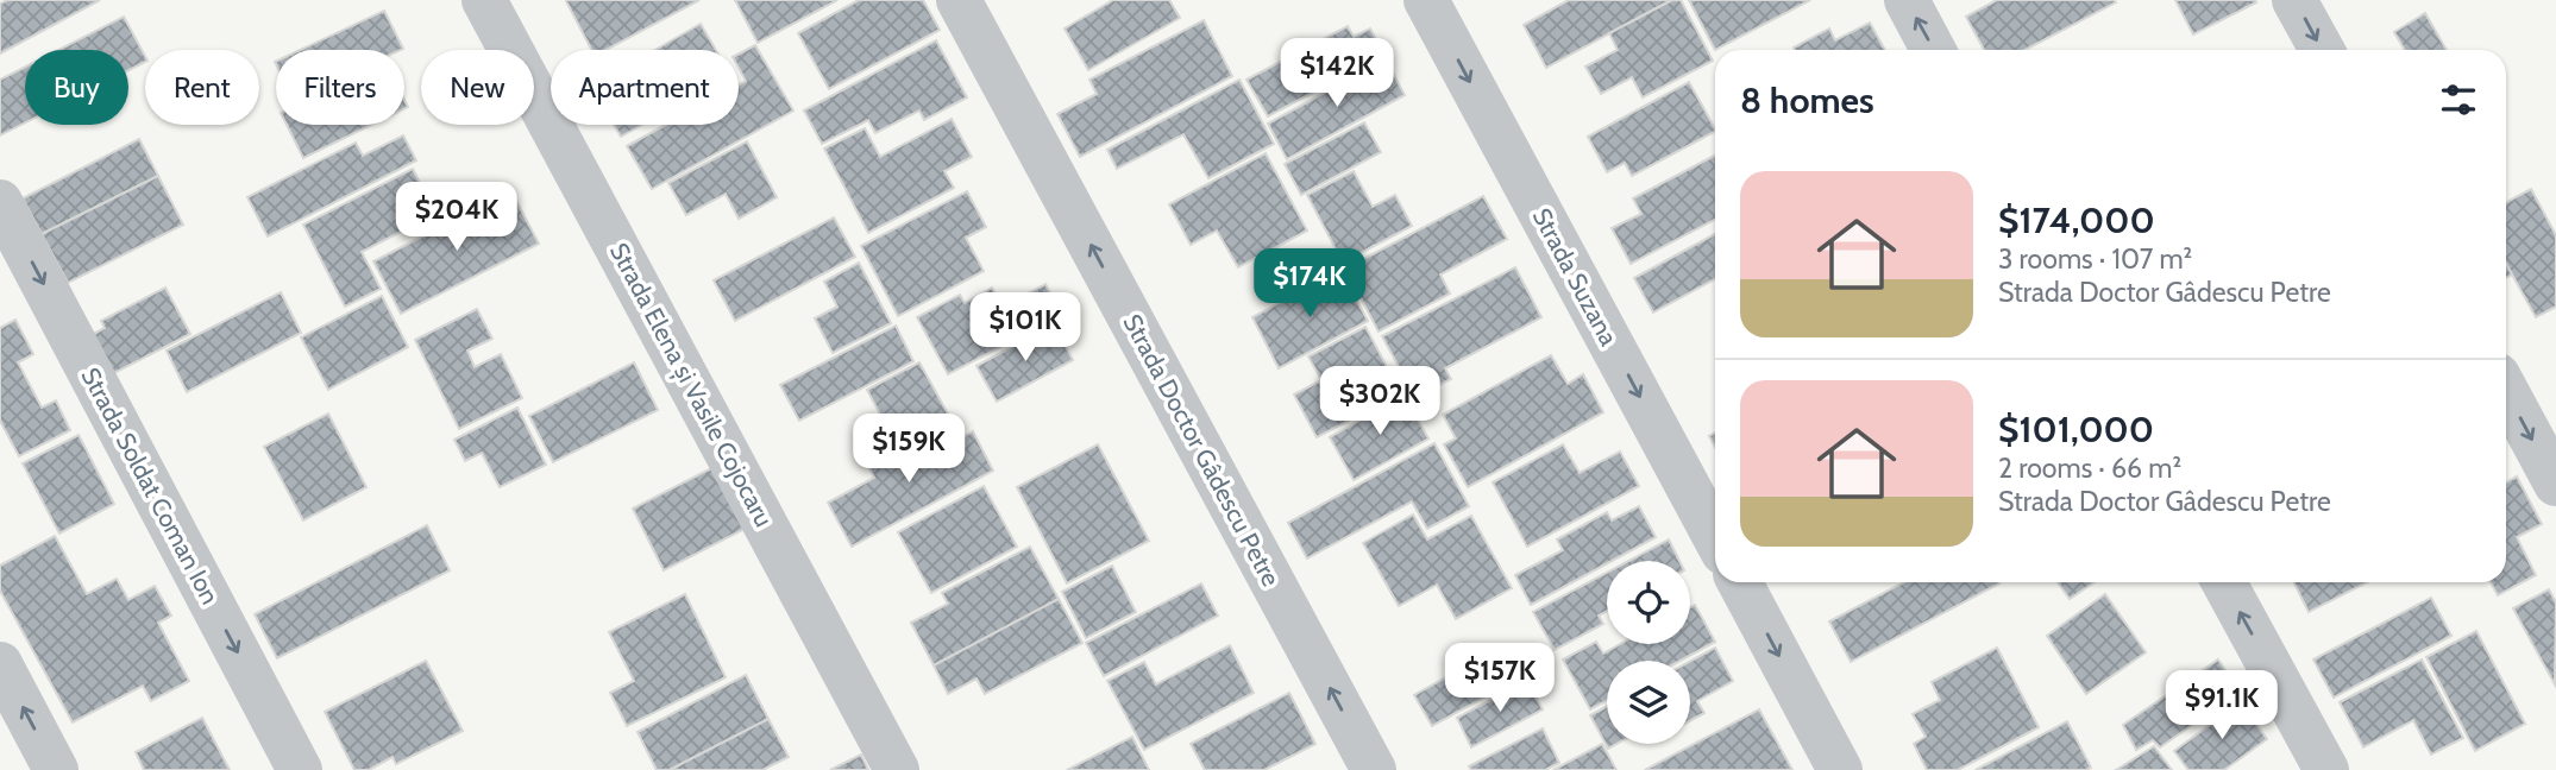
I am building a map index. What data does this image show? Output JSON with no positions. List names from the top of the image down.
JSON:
{
  "streets": {
    "street": [
      "Strada Suzana",
      "Strada Elena și Vasile Cojocaru",
      "Strada Doctor Gâdescu Petre",
      "Strada Soldat Coman Ion"
    ]
  },
  "one_way": ["Strada Suzana", "Strada Doctor Gâdescu Petre", "Strada Soldat Coman Ion"],
  "page": {
    "price": [
      "$142K",
      "$204K",
      "$174K",
      "$101K",
      "$302K",
      "$159K",
      "$157K",
      "$91.1K"
    ],
    "chip": [
      "Buy",
      "Rent",
      "Filters",
      "New",
      "Apartment"
    ],
    "heading": "8 homes",
    "list": [
      {
        "name": "$174,000",
        "note": "3 rooms · 107 m² · Strada Doctor Gâdescu Petre"
      },
      {
        "name": "$101,000",
        "note": "2 rooms · 66 m² · Strada Doctor Gâdescu Petre"
      }
    ]
  }
}
